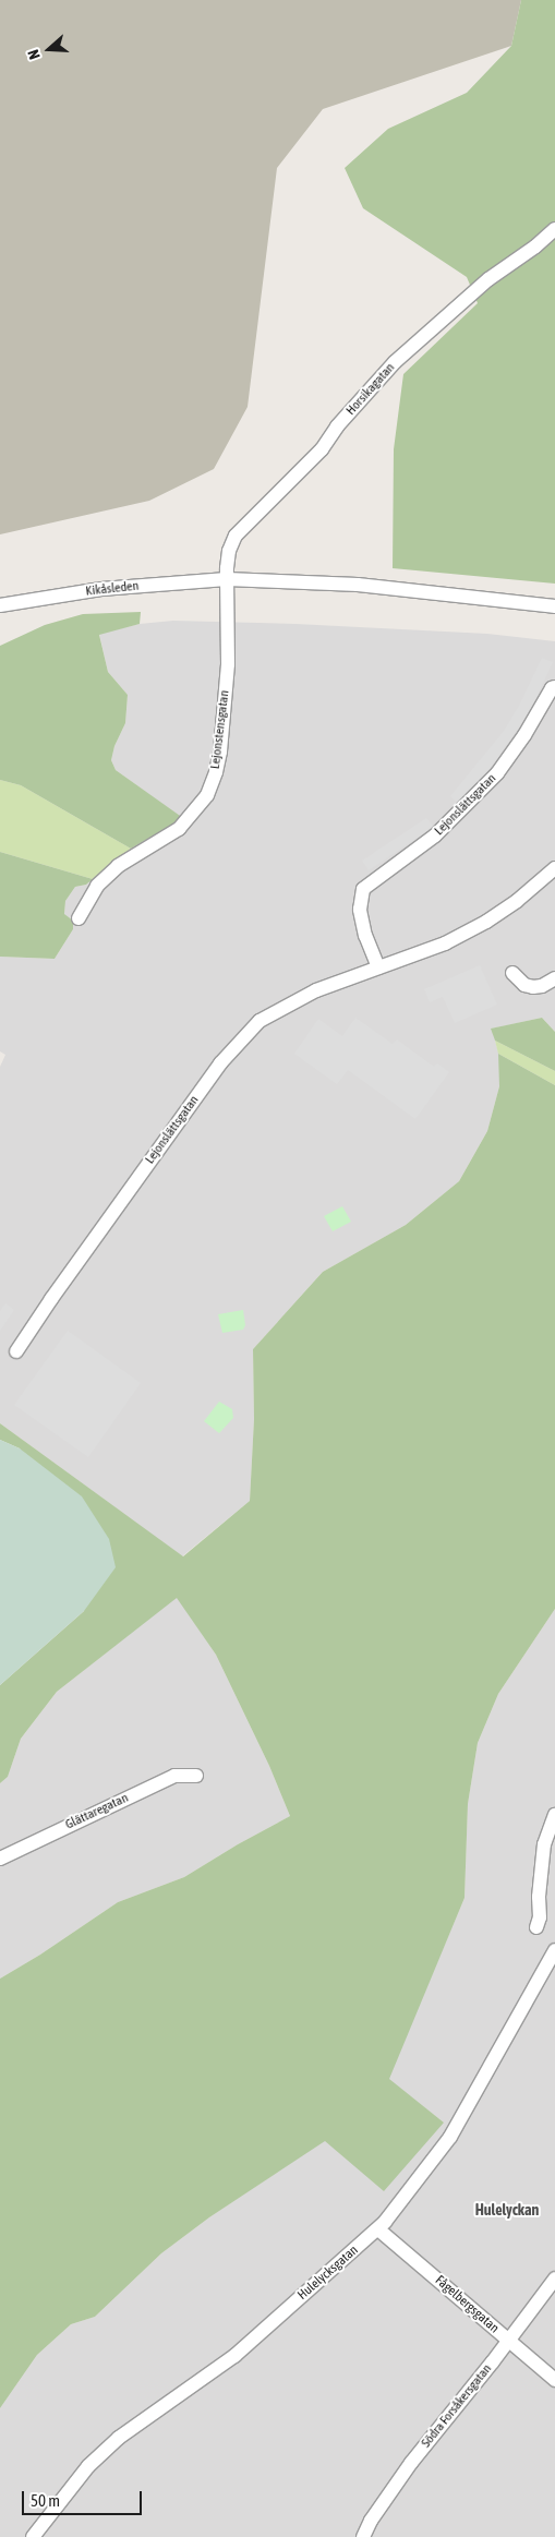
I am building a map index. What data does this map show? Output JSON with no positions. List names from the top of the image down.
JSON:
{
  "streets": {
    "street": [
      "Horsikagatan",
      "Kikåsleden",
      "Lejonstensgatan",
      "Lejonslättsgatan",
      "Glättaregatan",
      "Hulelycksgatan",
      "Fågelbergsgatan",
      "Södra Forsåkersgatan"
    ]
  },
  "crossings": [
    ["Horsikagatan", "Kikåsleden"],
    ["Horsikagatan", "Lejonstensgatan"],
    ["Kikåsleden", "Lejonstensgatan"],
    ["Hulelycksgatan", "Fågelbergsgatan"],
    ["Fågelbergsgatan", "Södra Forsåkersgatan"]
  ],
  "districts": ["Hulelyckan"],
  "scale_bar": "50 m",
  "north": "left"
}
